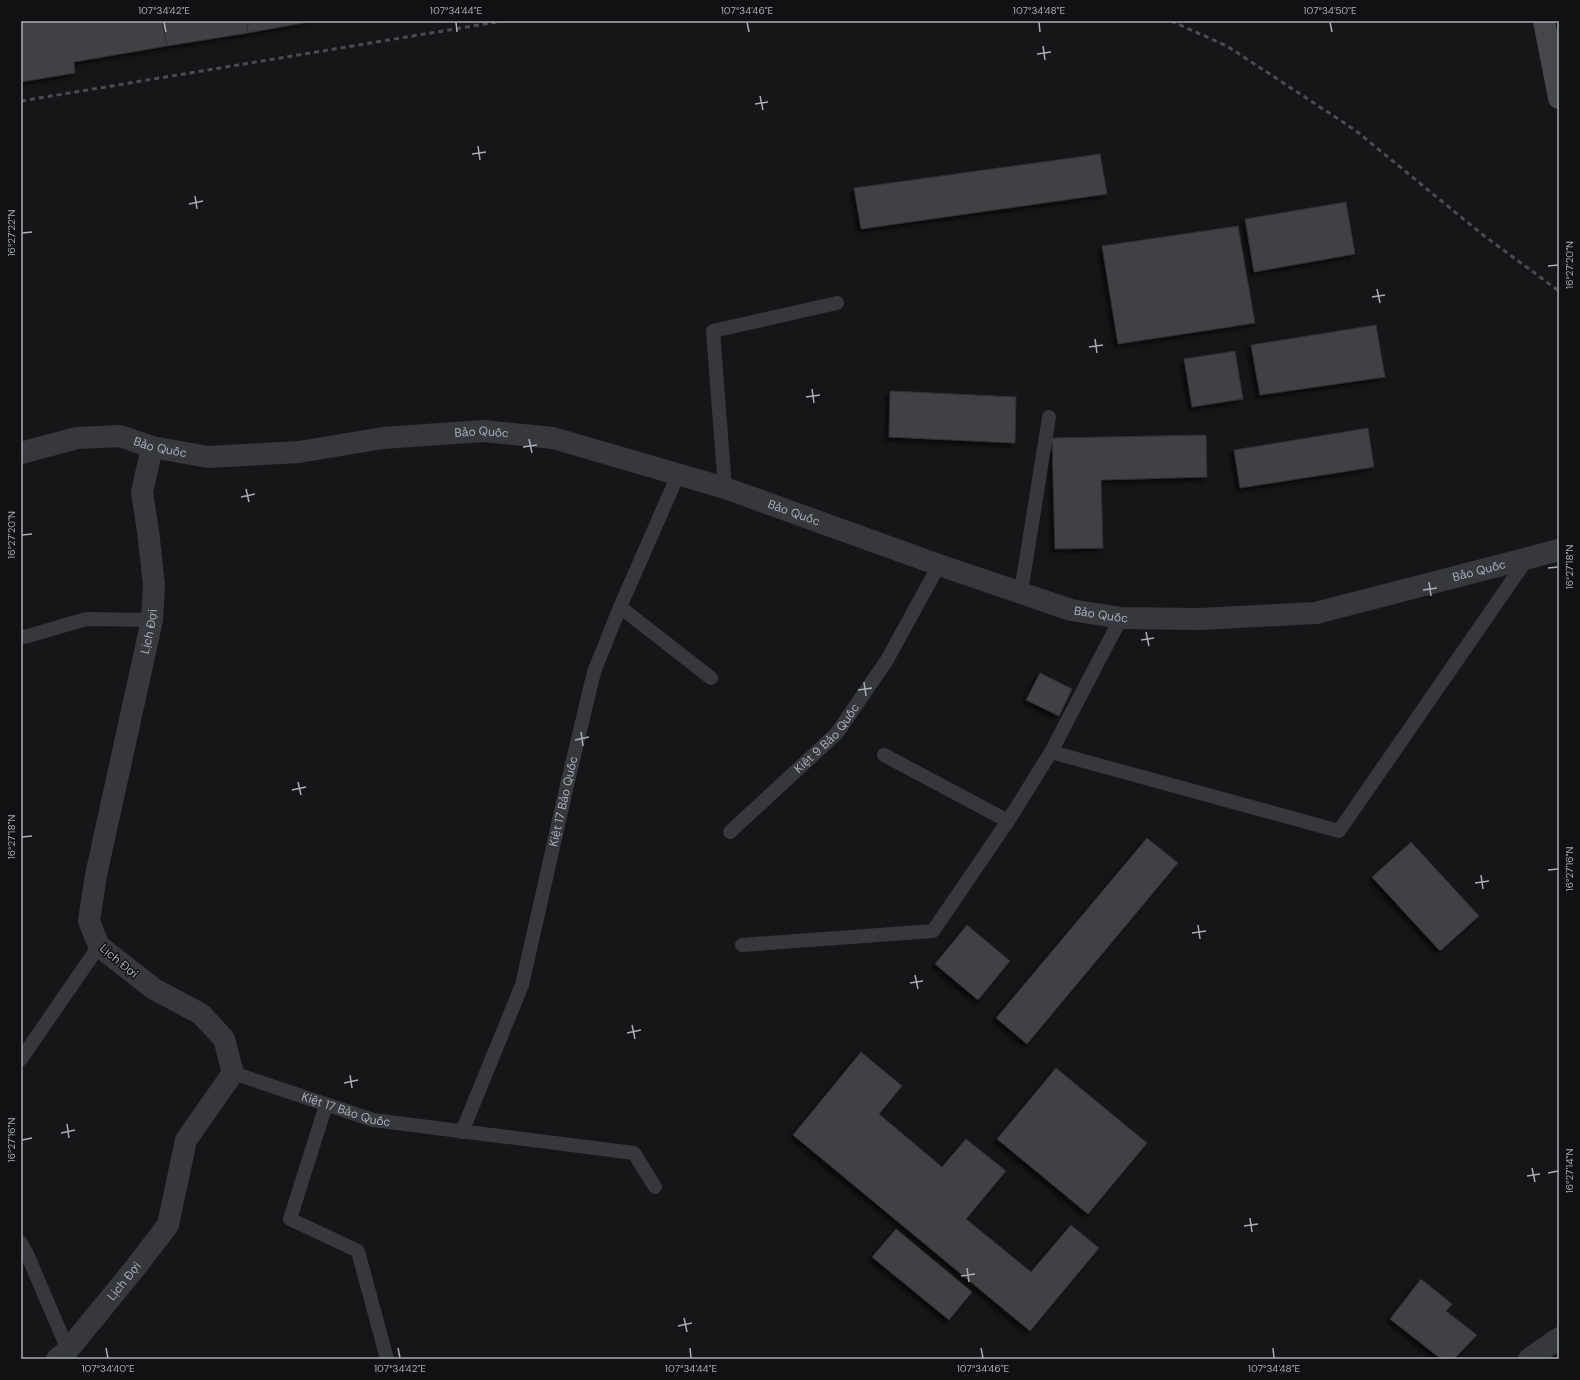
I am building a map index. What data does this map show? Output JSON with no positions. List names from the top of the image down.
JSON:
{
  "streets": {
    "street": ["Bảo Quốc", "Lịch Đợi"],
    "lane": ["Kiệt 9 Bảo Quốc", "Kiệt 17 Bảo Quốc"]
  },
  "crossings": [
    ["Bảo Quốc", "Lịch Đợi"],
    ["Bảo Quốc", "Kiệt 9 Bảo Quốc"],
    ["Bảo Quốc", "Kiệt 17 Bảo Quốc"],
    ["Lịch Đợi", "Kiệt 17 Bảo Quốc"]
  ],
  "coordinates": [
    "107°34'42\"E",
    "107°34'44\"E",
    "107°34'46\"E",
    "107°34'48\"E",
    "107°34'50\"E",
    "16°27'22\"N",
    "16°27'20\"N",
    "16°27'18\"N",
    "16°27'16\"N",
    "16°27'14\"N",
    "107°34'40\"E"
  ]
}
